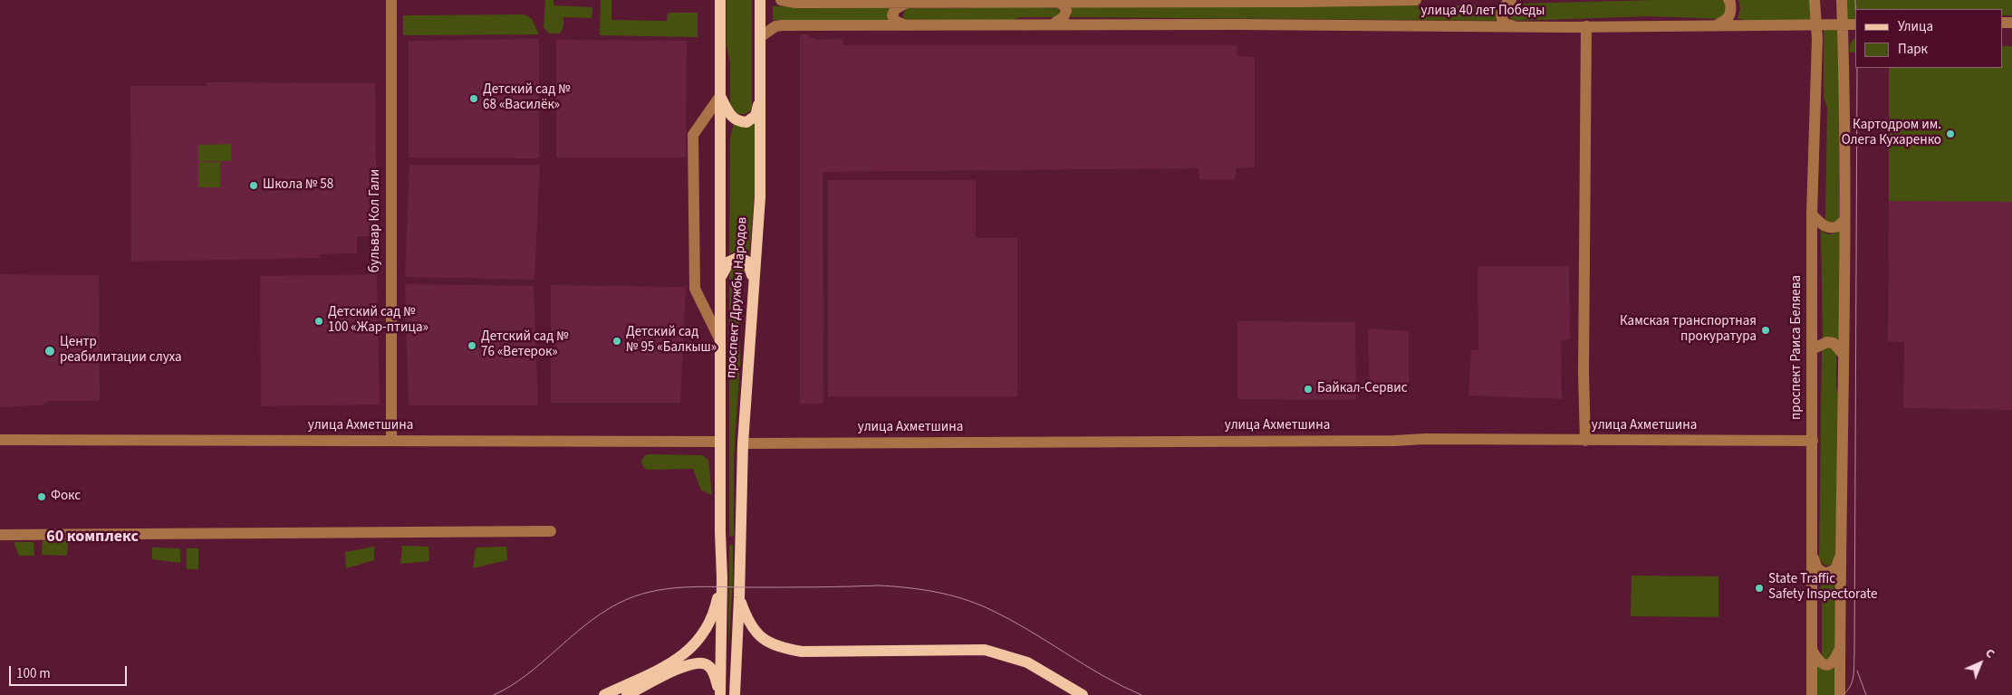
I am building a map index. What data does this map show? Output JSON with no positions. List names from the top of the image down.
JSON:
{
  "streets": {
    "main road": ["проспект Дружбы Народов"],
    "street": [
      "улица 40 лет Победы",
      "бульвар Кол Гали",
      "проспект Раиса Беляева",
      "улица Ахметшина"
    ]
  },
  "crossings": [
    ["улица 40 лет Победы", "проспект Дружбы Народов"],
    ["улица 40 лет Победы", "проспект Раиса Беляева"],
    ["бульвар Кол Гали", "улица Ахметшина"],
    ["проспект Дружбы Народов", "улица Ахметшина"],
    ["проспект Раиса Беляева", "улица Ахметшина"]
  ],
  "districts": ["60 комплекс"],
  "places": [
    "Детский сад № 68 «Василёк»",
    "Картодром им. Олега Кухаренко",
    "Школа № 58",
    "Детский сад № 100 «Жар-птица»",
    "Камская транспортная прокуратура",
    "Детский сад № 95 «Балкыш»",
    "Детский сад № 76 «Ветерок»",
    "Центр реабилитации слуха",
    "Байкал-Сервис",
    "Фокс",
    "State Traffic Safety Inspectorate"
  ],
  "legend": ["Улица", "Парк"],
  "scale_bar": "100 m",
  "north": "top right"
}
